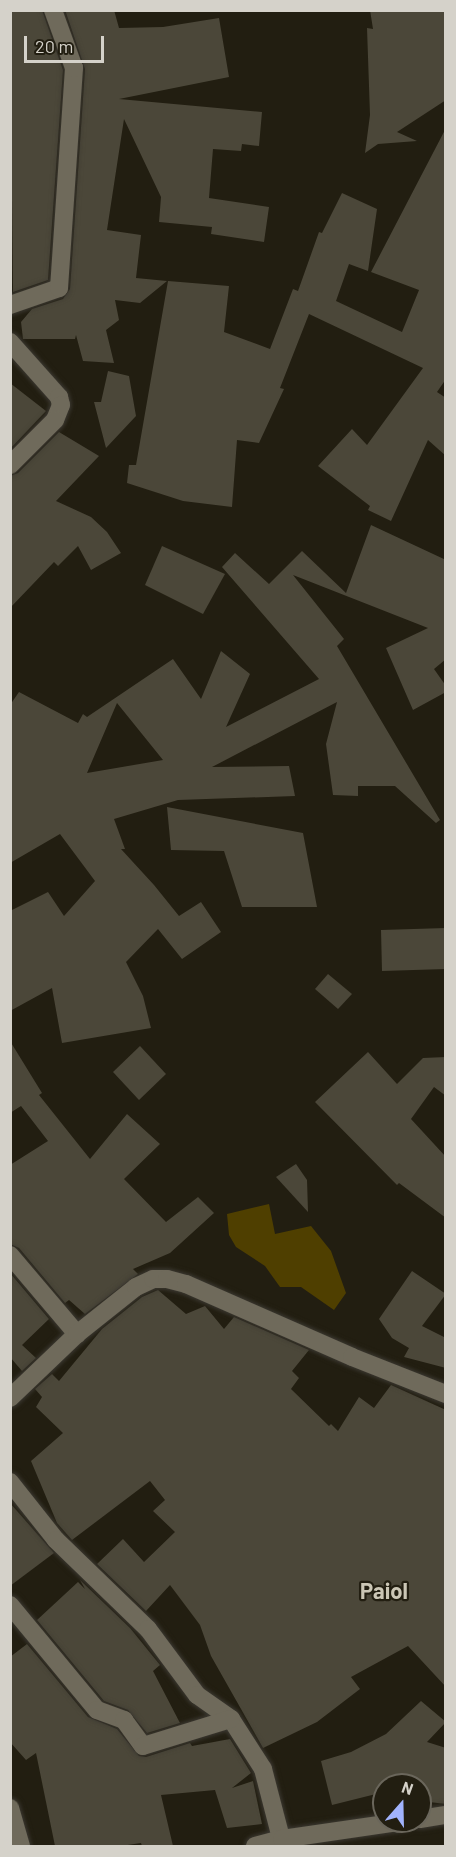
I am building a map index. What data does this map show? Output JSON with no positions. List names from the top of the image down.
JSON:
{
  "districts": ["Paiol"],
  "scale_bar": "20 m",
  "north": "top"
}
